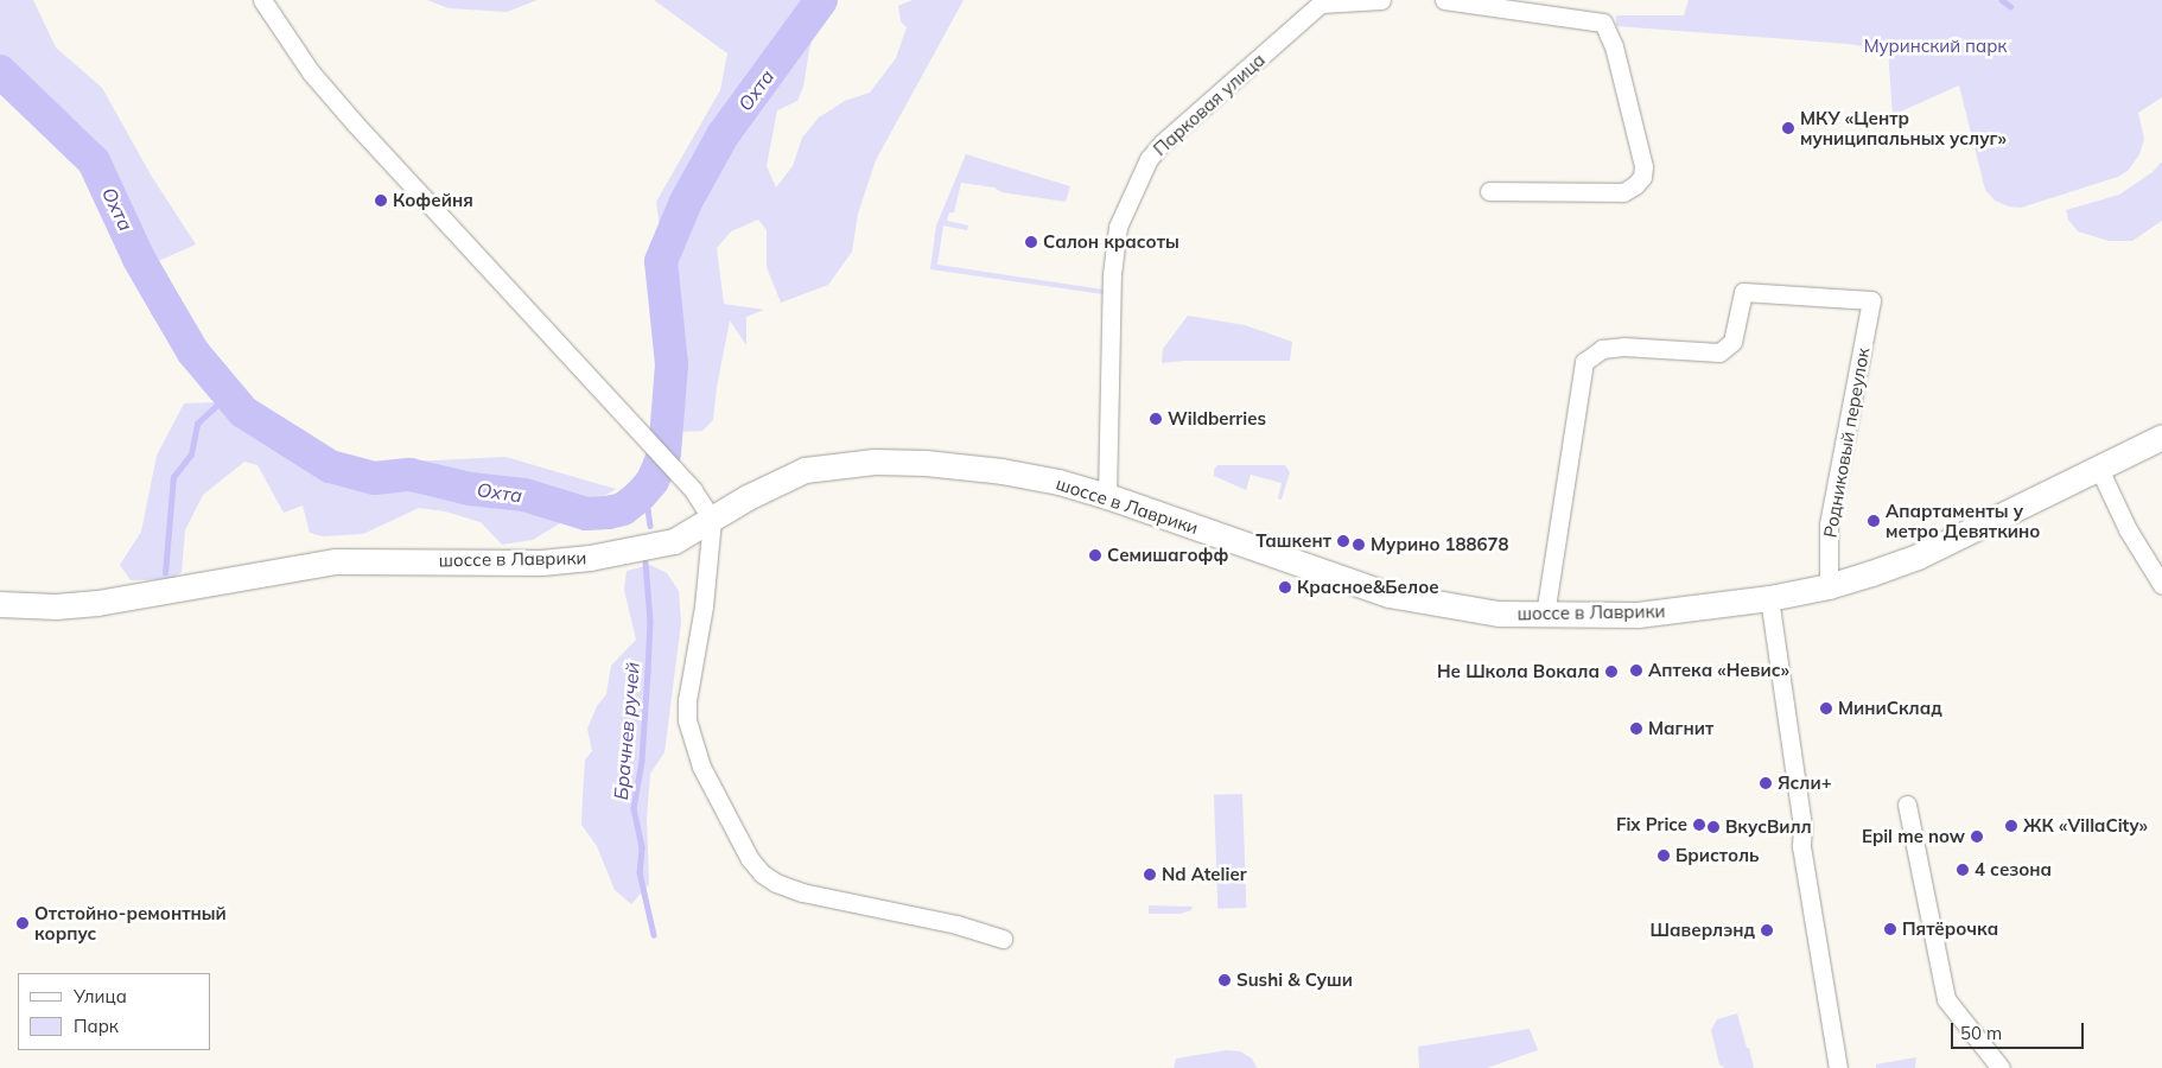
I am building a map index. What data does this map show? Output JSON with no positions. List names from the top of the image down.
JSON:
{
  "streets": {
    "street": ["Парковая улица", "Родниковый переулок", "шоссе в Лаврики"]
  },
  "crossings": [
    ["Парковая улица", "шоссе в Лаврики"],
    ["Родниковый переулок", "шоссе в Лаврики"]
  ],
  "water": ["Охта", "Брачнев ручей"],
  "parks": ["Муринский парк"],
  "places": [
    "МКУ «Центр муниципальных услуг»",
    "Кофейня",
    "Салон красоты",
    "Wildberries",
    "Апартаменты у метро Девяткино",
    "Ташкент",
    "Мурино 188678",
    "Семишагофф",
    "Красное&Белое",
    "Аптека «Невис»",
    "Не Школа Вокала",
    "МиниСклад",
    "Магнит",
    "Ясли+",
    "Fix Price",
    "ЖК «VillaCity»",
    "ВкусВилл",
    "Epil me now",
    "Бристоль",
    "4 сезона",
    "Nd Atelier",
    "Отстойно-ремонтный корпус",
    "Пятёрочка",
    "Шаверлэнд",
    "Sushi & Суши"
  ],
  "legend": ["Улица", "Парк"],
  "scale_bar": "50 m"
}
